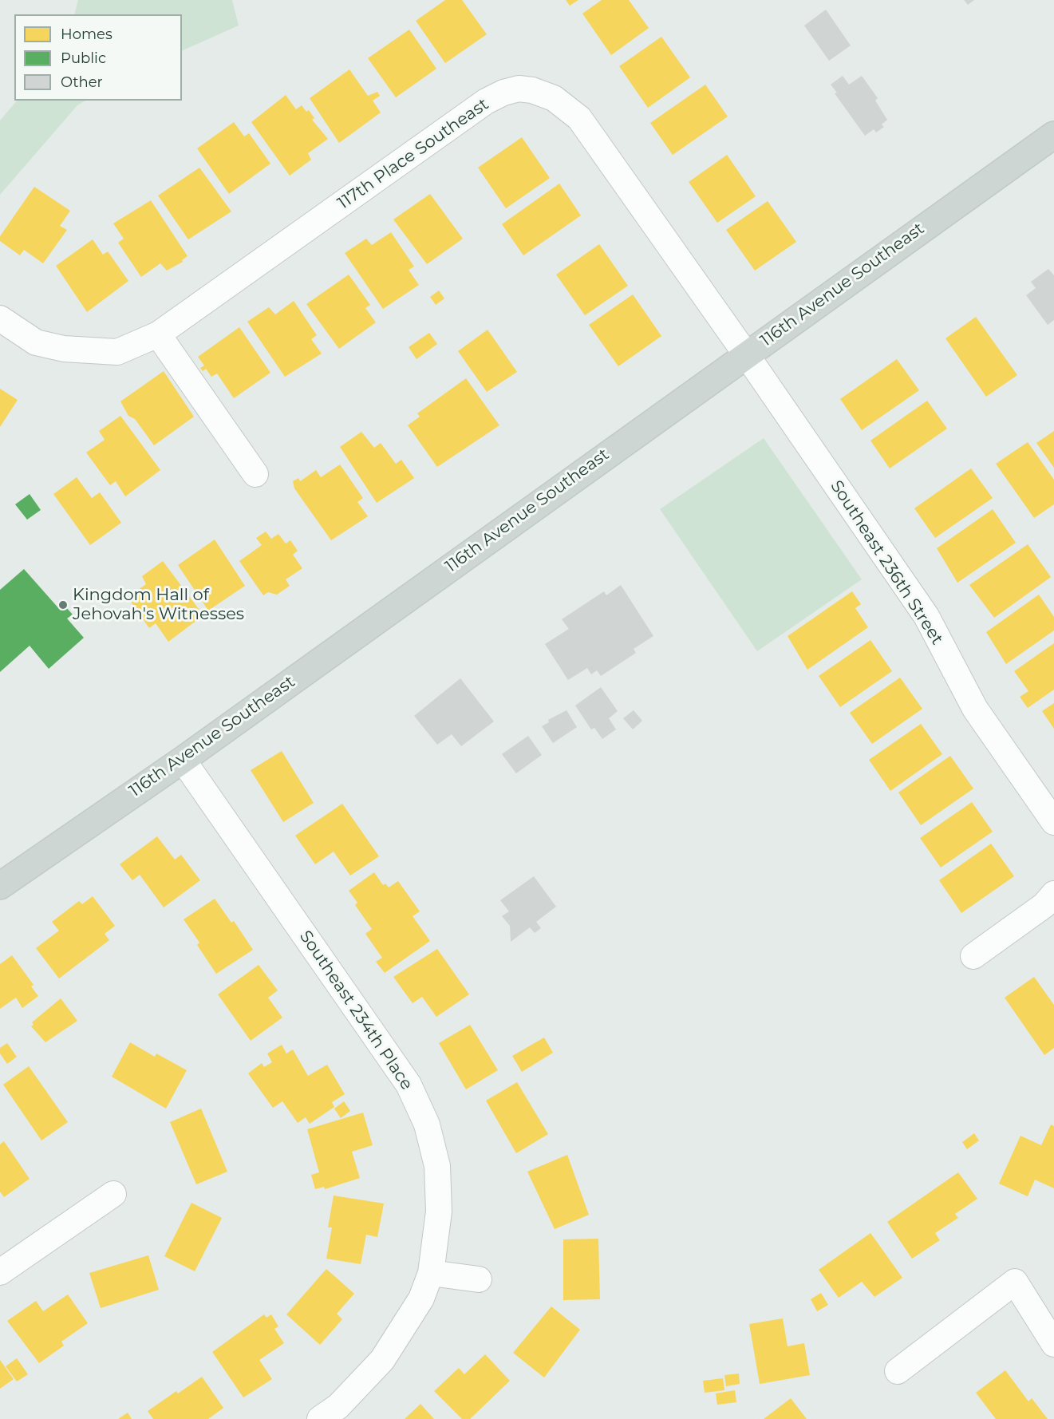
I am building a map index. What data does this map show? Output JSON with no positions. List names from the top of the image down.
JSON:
{
  "streets": {
    "main road": ["116th Avenue Southeast"],
    "street": ["117th Place Southeast", "Southeast 236th Street", "Southeast 234th Place"]
  },
  "crossings": [
    ["117th Place Southeast", "116th Avenue Southeast"],
    ["117th Place Southeast", "Southeast 236th Street"],
    ["116th Avenue Southeast", "Southeast 236th Street"],
    ["116th Avenue Southeast", "Southeast 234th Place"]
  ],
  "places": ["Kingdom Hall of Jehovah's Witnesses"],
  "legend": ["Homes", "Public", "Other"]
}
